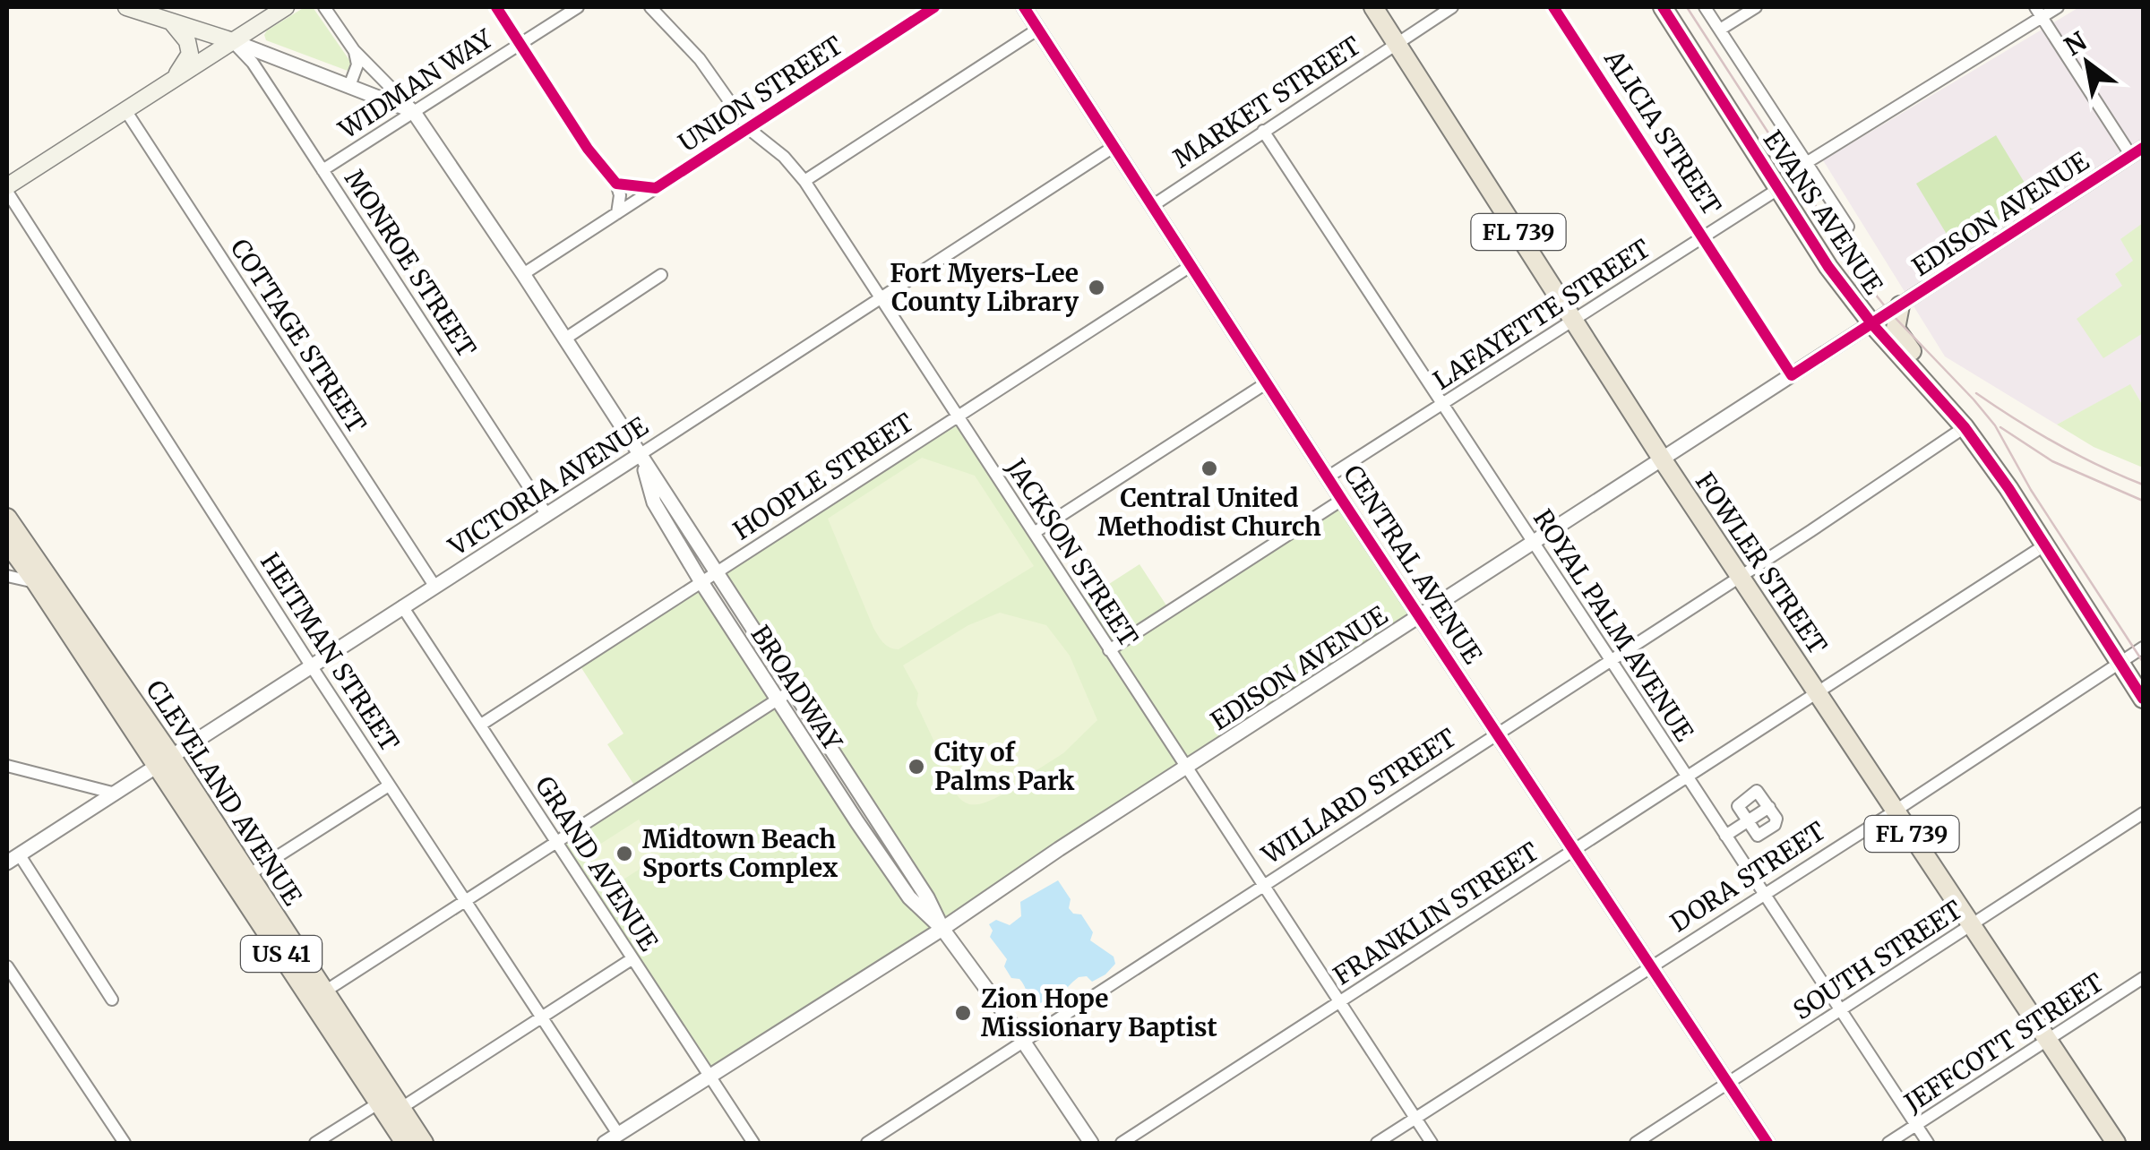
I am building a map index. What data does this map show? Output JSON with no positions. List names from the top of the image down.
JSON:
{
  "streets": {
    "main road": [
      "EVANS AVENUE",
      "FL 739",
      "FOWLER STREET",
      "CLEVELAND AVENUE",
      "US 41"
    ],
    "street": [
      "WIDMAN WAY",
      "UNION STREET",
      "MARKET STREET",
      "ALICIA STREET",
      "EDISON AVENUE",
      "MONROE STREET",
      "LAFAYETTE STREET",
      "COTTAGE STREET",
      "HOOPLE STREET",
      "VICTORIA AVENUE",
      "JACKSON STREET",
      "CENTRAL AVENUE",
      "ROYAL PALM AVENUE",
      "HEITMAN STREET",
      "BROADWAY",
      "WILLARD STREET",
      "GRAND AVENUE",
      "DORA STREET",
      "FRANKLIN STREET",
      "SOUTH STREET",
      "JEFFCOTT STREET"
    ]
  },
  "crossings": [
    ["WIDMAN WAY", "MONROE STREET"],
    ["WIDMAN WAY", "BROADWAY"],
    ["UNION STREET", "JACKSON STREET"],
    ["UNION STREET", "BROADWAY"],
    ["MARKET STREET", "FOWLER STREET"],
    ["MARKET STREET", "CENTRAL AVENUE"],
    ["MARKET STREET", "ROYAL PALM AVENUE"],
    ["ALICIA STREET", "LAFAYETTE STREET"],
    ["EVANS AVENUE", "EDISON AVENUE"],
    ["EVANS AVENUE", "LAFAYETTE STREET"],
    ["EVANS AVENUE", "WILLARD STREET"],
    ["EVANS AVENUE", "DORA STREET"],
    ["EVANS AVENUE", "FRANKLIN STREET"],
    ["EDISON AVENUE", "JACKSON STREET"],
    ["EDISON AVENUE", "FOWLER STREET"],
    ["EDISON AVENUE", "CENTRAL AVENUE"],
    ["EDISON AVENUE", "ROYAL PALM AVENUE"],
    ["EDISON AVENUE", "HEITMAN STREET"],
    ["EDISON AVENUE", "BROADWAY"],
    ["EDISON AVENUE", "GRAND AVENUE"],
    ["MONROE STREET", "VICTORIA AVENUE"],
    ["LAFAYETTE STREET", "FOWLER STREET"],
    ["LAFAYETTE STREET", "CENTRAL AVENUE"],
    ["LAFAYETTE STREET", "ROYAL PALM AVENUE"],
    ["COTTAGE STREET", "VICTORIA AVENUE"],
    ["HOOPLE STREET", "JACKSON STREET"],
    ["HOOPLE STREET", "CENTRAL AVENUE"],
    ["HOOPLE STREET", "BROADWAY"],
    ["HOOPLE STREET", "GRAND AVENUE"],
    ["VICTORIA AVENUE", "JACKSON STREET"],
    ["VICTORIA AVENUE", "CENTRAL AVENUE"],
    ["VICTORIA AVENUE", "HEITMAN STREET"],
    ["VICTORIA AVENUE", "BROADWAY"],
    ["VICTORIA AVENUE", "CLEVELAND AVENUE"],
    ["VICTORIA AVENUE", "GRAND AVENUE"],
    ["JACKSON STREET", "WILLARD STREET"],
    ["JACKSON STREET", "DORA STREET"],
    ["JACKSON STREET", "FRANKLIN STREET"],
    ["FOWLER STREET", "WILLARD STREET"],
    ["FOWLER STREET", "DORA STREET"],
    ["FOWLER STREET", "FRANKLIN STREET"],
    ["FOWLER STREET", "SOUTH STREET"],
    ["FOWLER STREET", "JEFFCOTT STREET"],
    ["CENTRAL AVENUE", "WILLARD STREET"],
    ["CENTRAL AVENUE", "DORA STREET"],
    ["CENTRAL AVENUE", "FRANKLIN STREET"],
    ["CENTRAL AVENUE", "SOUTH STREET"],
    ["ROYAL PALM AVENUE", "WILLARD STREET"],
    ["ROYAL PALM AVENUE", "DORA STREET"],
    ["ROYAL PALM AVENUE", "FRANKLIN STREET"],
    ["ROYAL PALM AVENUE", "SOUTH STREET"],
    ["ROYAL PALM AVENUE", "JEFFCOTT STREET"],
    ["BROADWAY", "WILLARD STREET"]
  ],
  "places": [
    "Fort Myers-Lee County Library",
    "Central United Methodist Church",
    "City of Palms Park",
    "Midtown Beach Sports Complex",
    "Zion Hope Missionary Baptist"
  ],
  "north": "top left"
}
